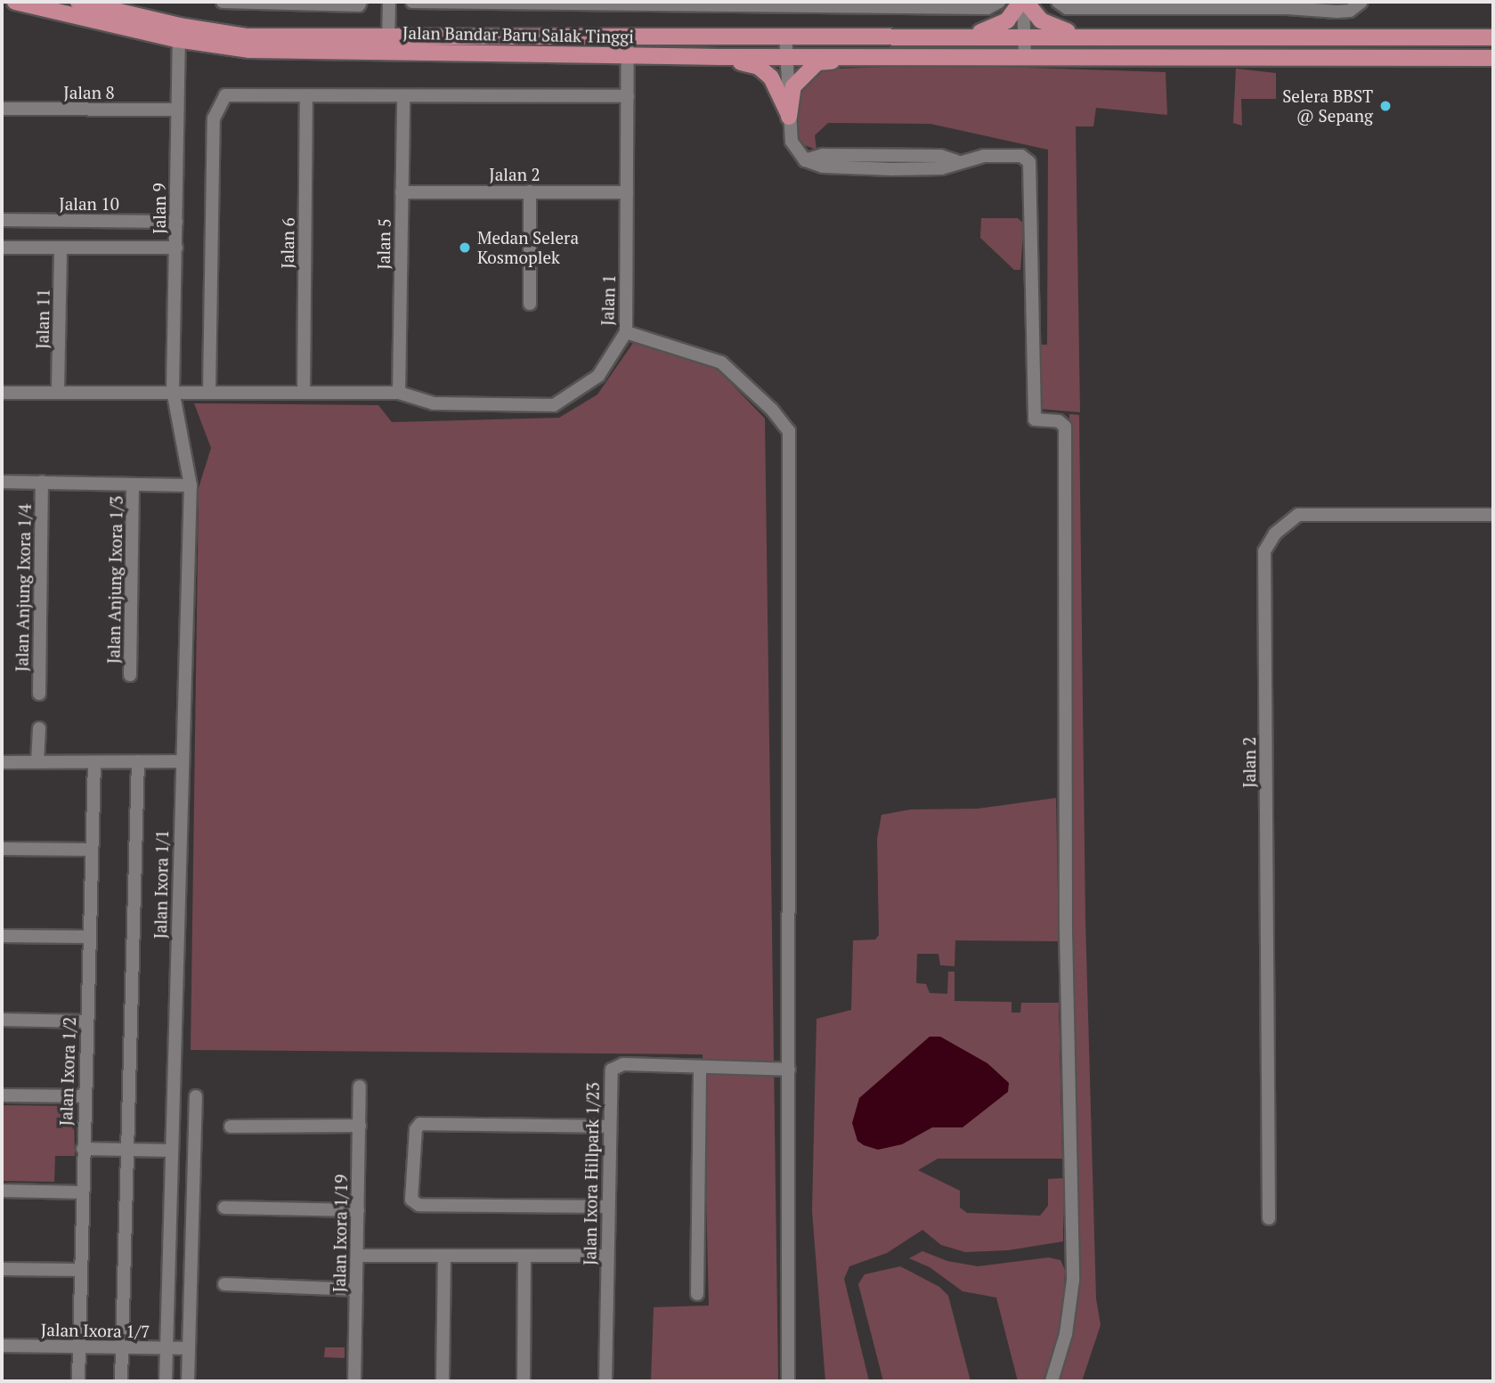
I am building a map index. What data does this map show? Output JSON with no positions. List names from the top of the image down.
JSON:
{
  "streets": {
    "main road": ["Jalan Bandar Baru Salak Tinggi"],
    "street": [
      "Jalan 8",
      "Jalan 2",
      "Jalan 10",
      "Jalan 9",
      "Jalan 6",
      "Jalan 5",
      "Jalan 1",
      "Jalan 11",
      "Jalan Anjung Ixora 1/3",
      "Jalan Anjung Ixora 1/4",
      "Jalan Ixora 1/1",
      "Jalan Ixora 1/2",
      "Jalan Ixora Hillpark 1/23",
      "Jalan Ixora 1/19",
      "Jalan Ixora 1/7"
    ]
  },
  "crossings": [
    ["Jalan Bandar Baru Salak Tinggi", "Jalan 9"],
    ["Jalan Bandar Baru Salak Tinggi", "Jalan 1"],
    ["Jalan 8", "Jalan 9"],
    ["Jalan 2", "Jalan 5"],
    ["Jalan 2", "Jalan 1"],
    ["Jalan 10", "Jalan 9"],
    ["Jalan 9", "Jalan 1"],
    ["Jalan 9", "Jalan Ixora 1/1"],
    ["Jalan 6", "Jalan 1"],
    ["Jalan 5", "Jalan 1"],
    ["Jalan 1", "Jalan 11"],
    ["Jalan 1", "Jalan Ixora 1/1"],
    ["Jalan Ixora 1/1", "Jalan Ixora 1/7"],
    ["Jalan Ixora 1/2", "Jalan Ixora 1/7"]
  ],
  "places": ["Selera BBST @ Sepang", "Medan Selera Kosmoplek"]
}
